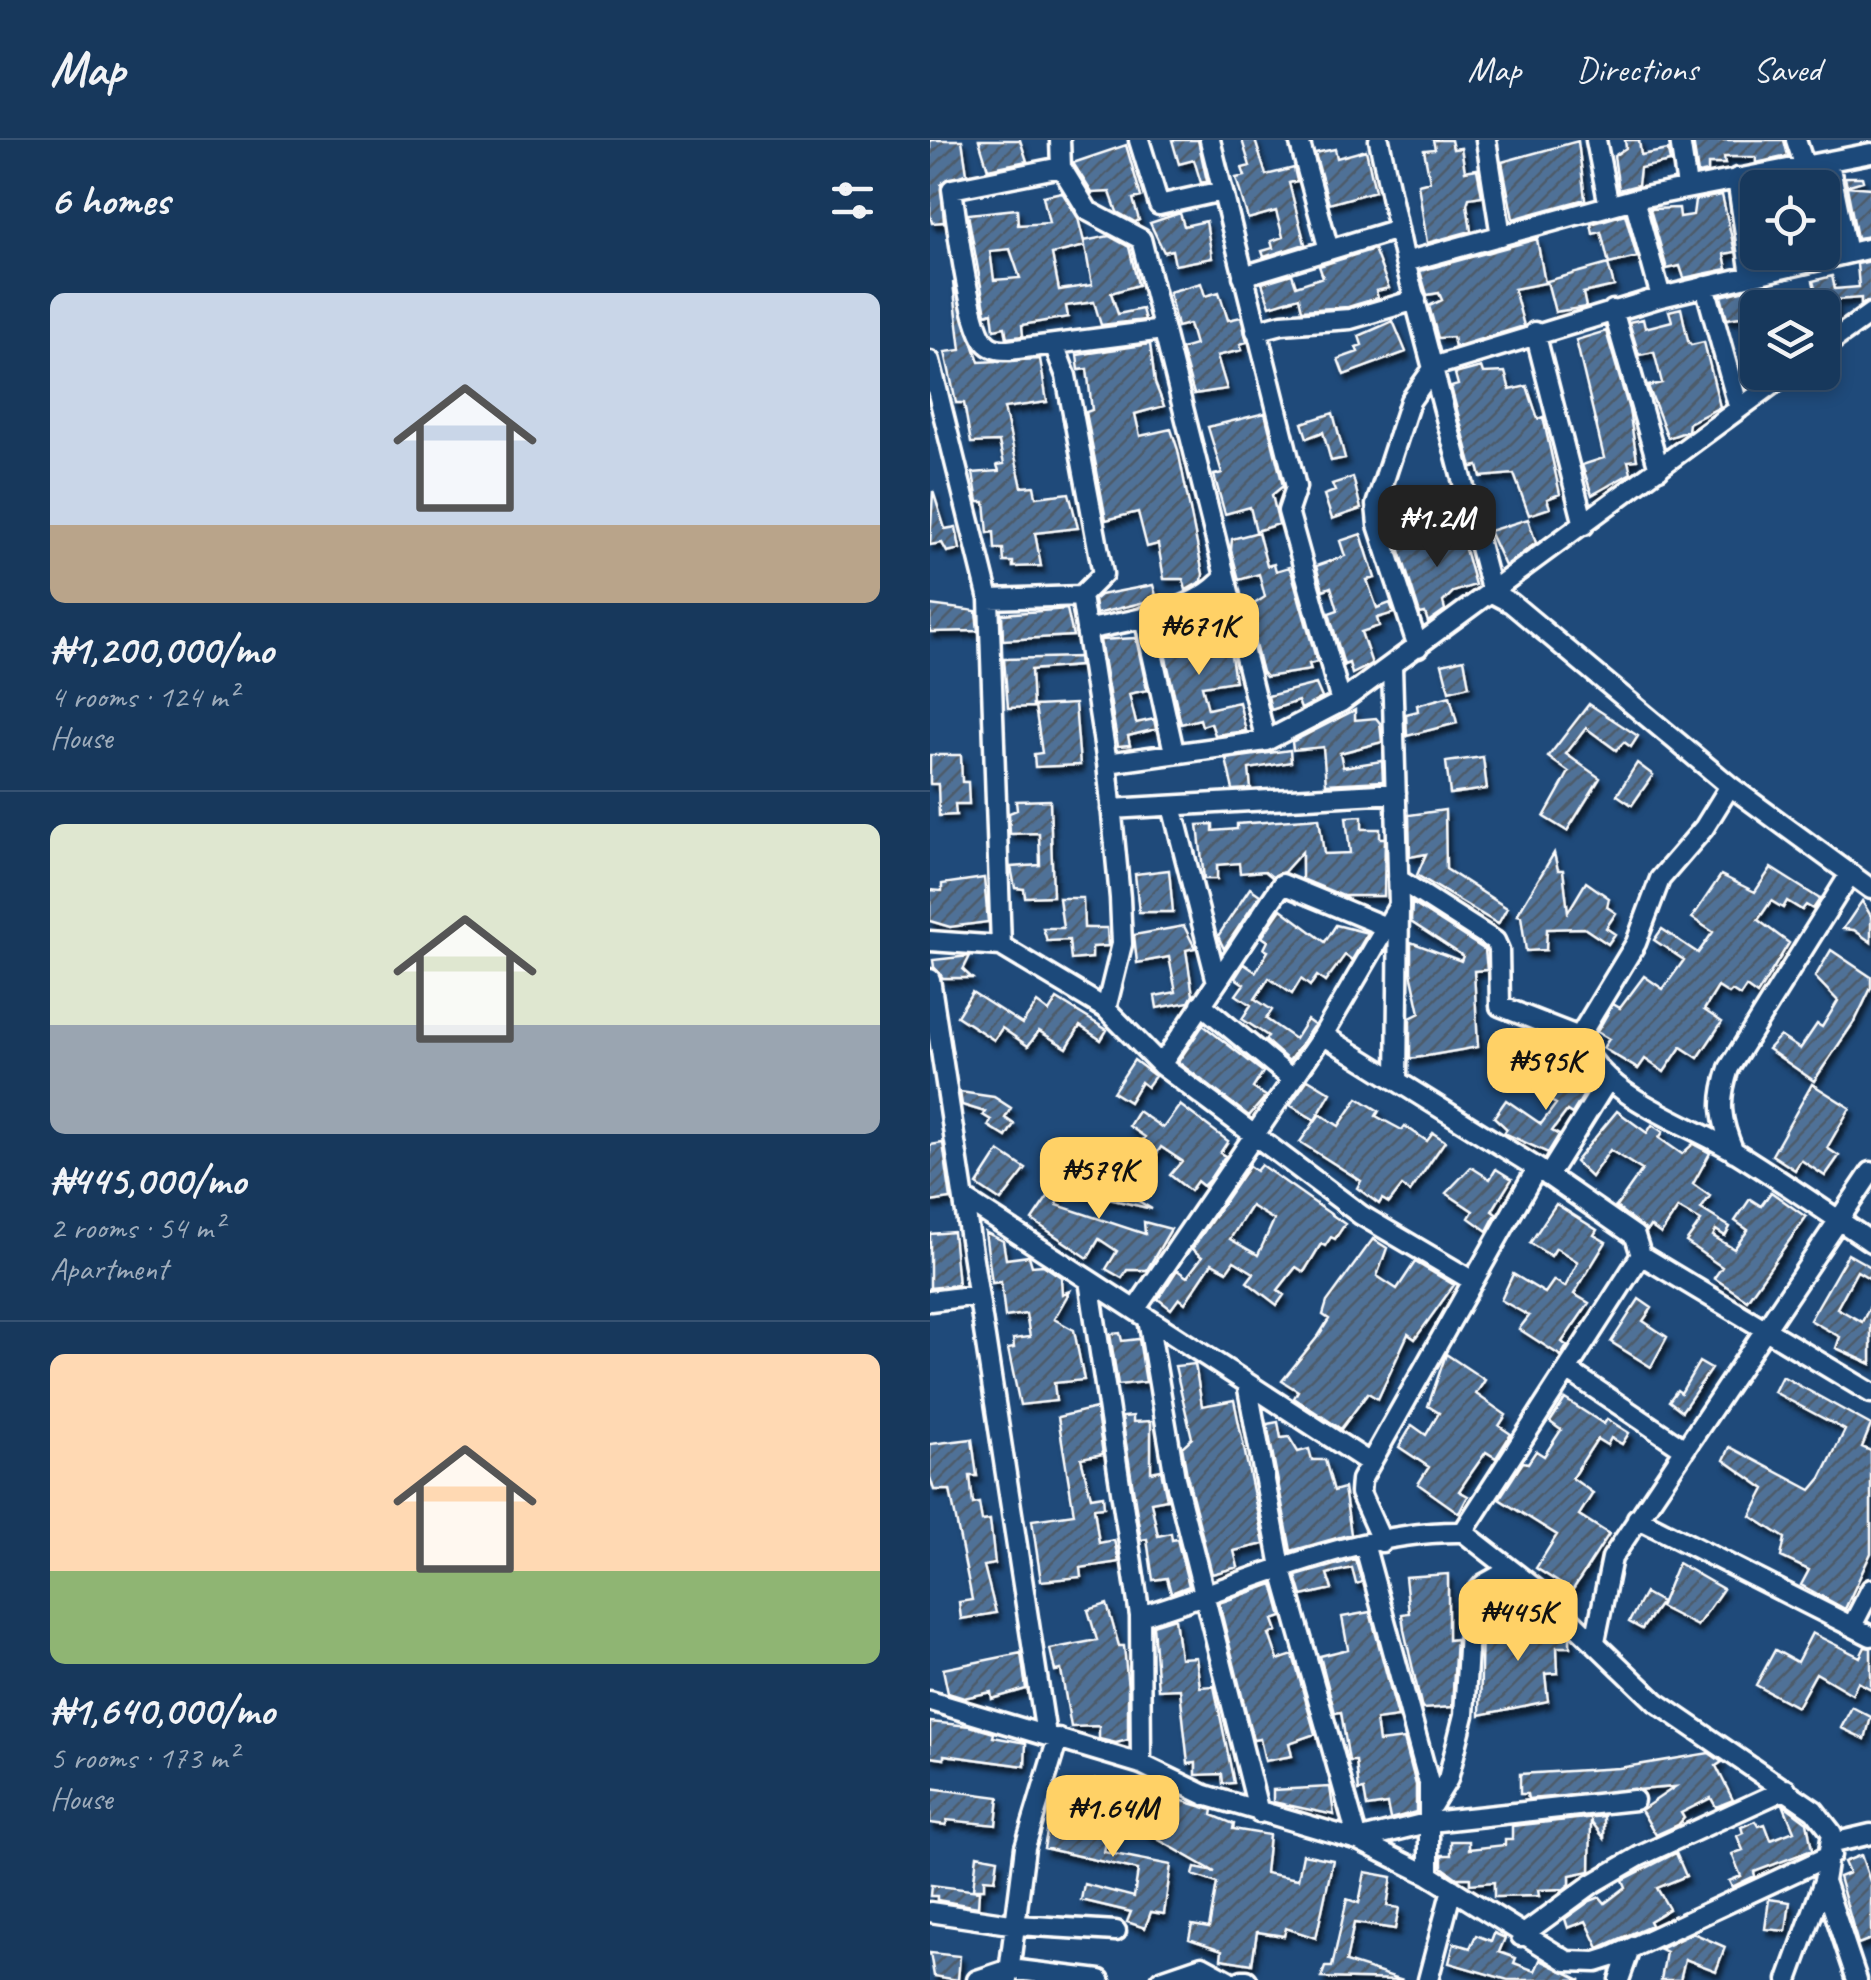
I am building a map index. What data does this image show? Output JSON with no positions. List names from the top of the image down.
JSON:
{
  "page": {
    "header": "Map",
    "nav": ["Map", "Directions", "Saved"],
    "heading": "6 homes",
    "list": [
      {
        "name": "₦1,200,000/mo",
        "note": "4 rooms · 124 m² · House"
      },
      {
        "name": "₦445,000/mo",
        "note": "2 rooms · 54 m² · Apartment"
      },
      {
        "name": "₦1,640,000/mo",
        "note": "5 rooms · 173 m² · House"
      }
    ],
    "price": [
      "₦1.2M",
      "₦671K",
      "₦595K",
      "₦579K",
      "₦445K",
      "₦1.64M"
    ]
  }
}
